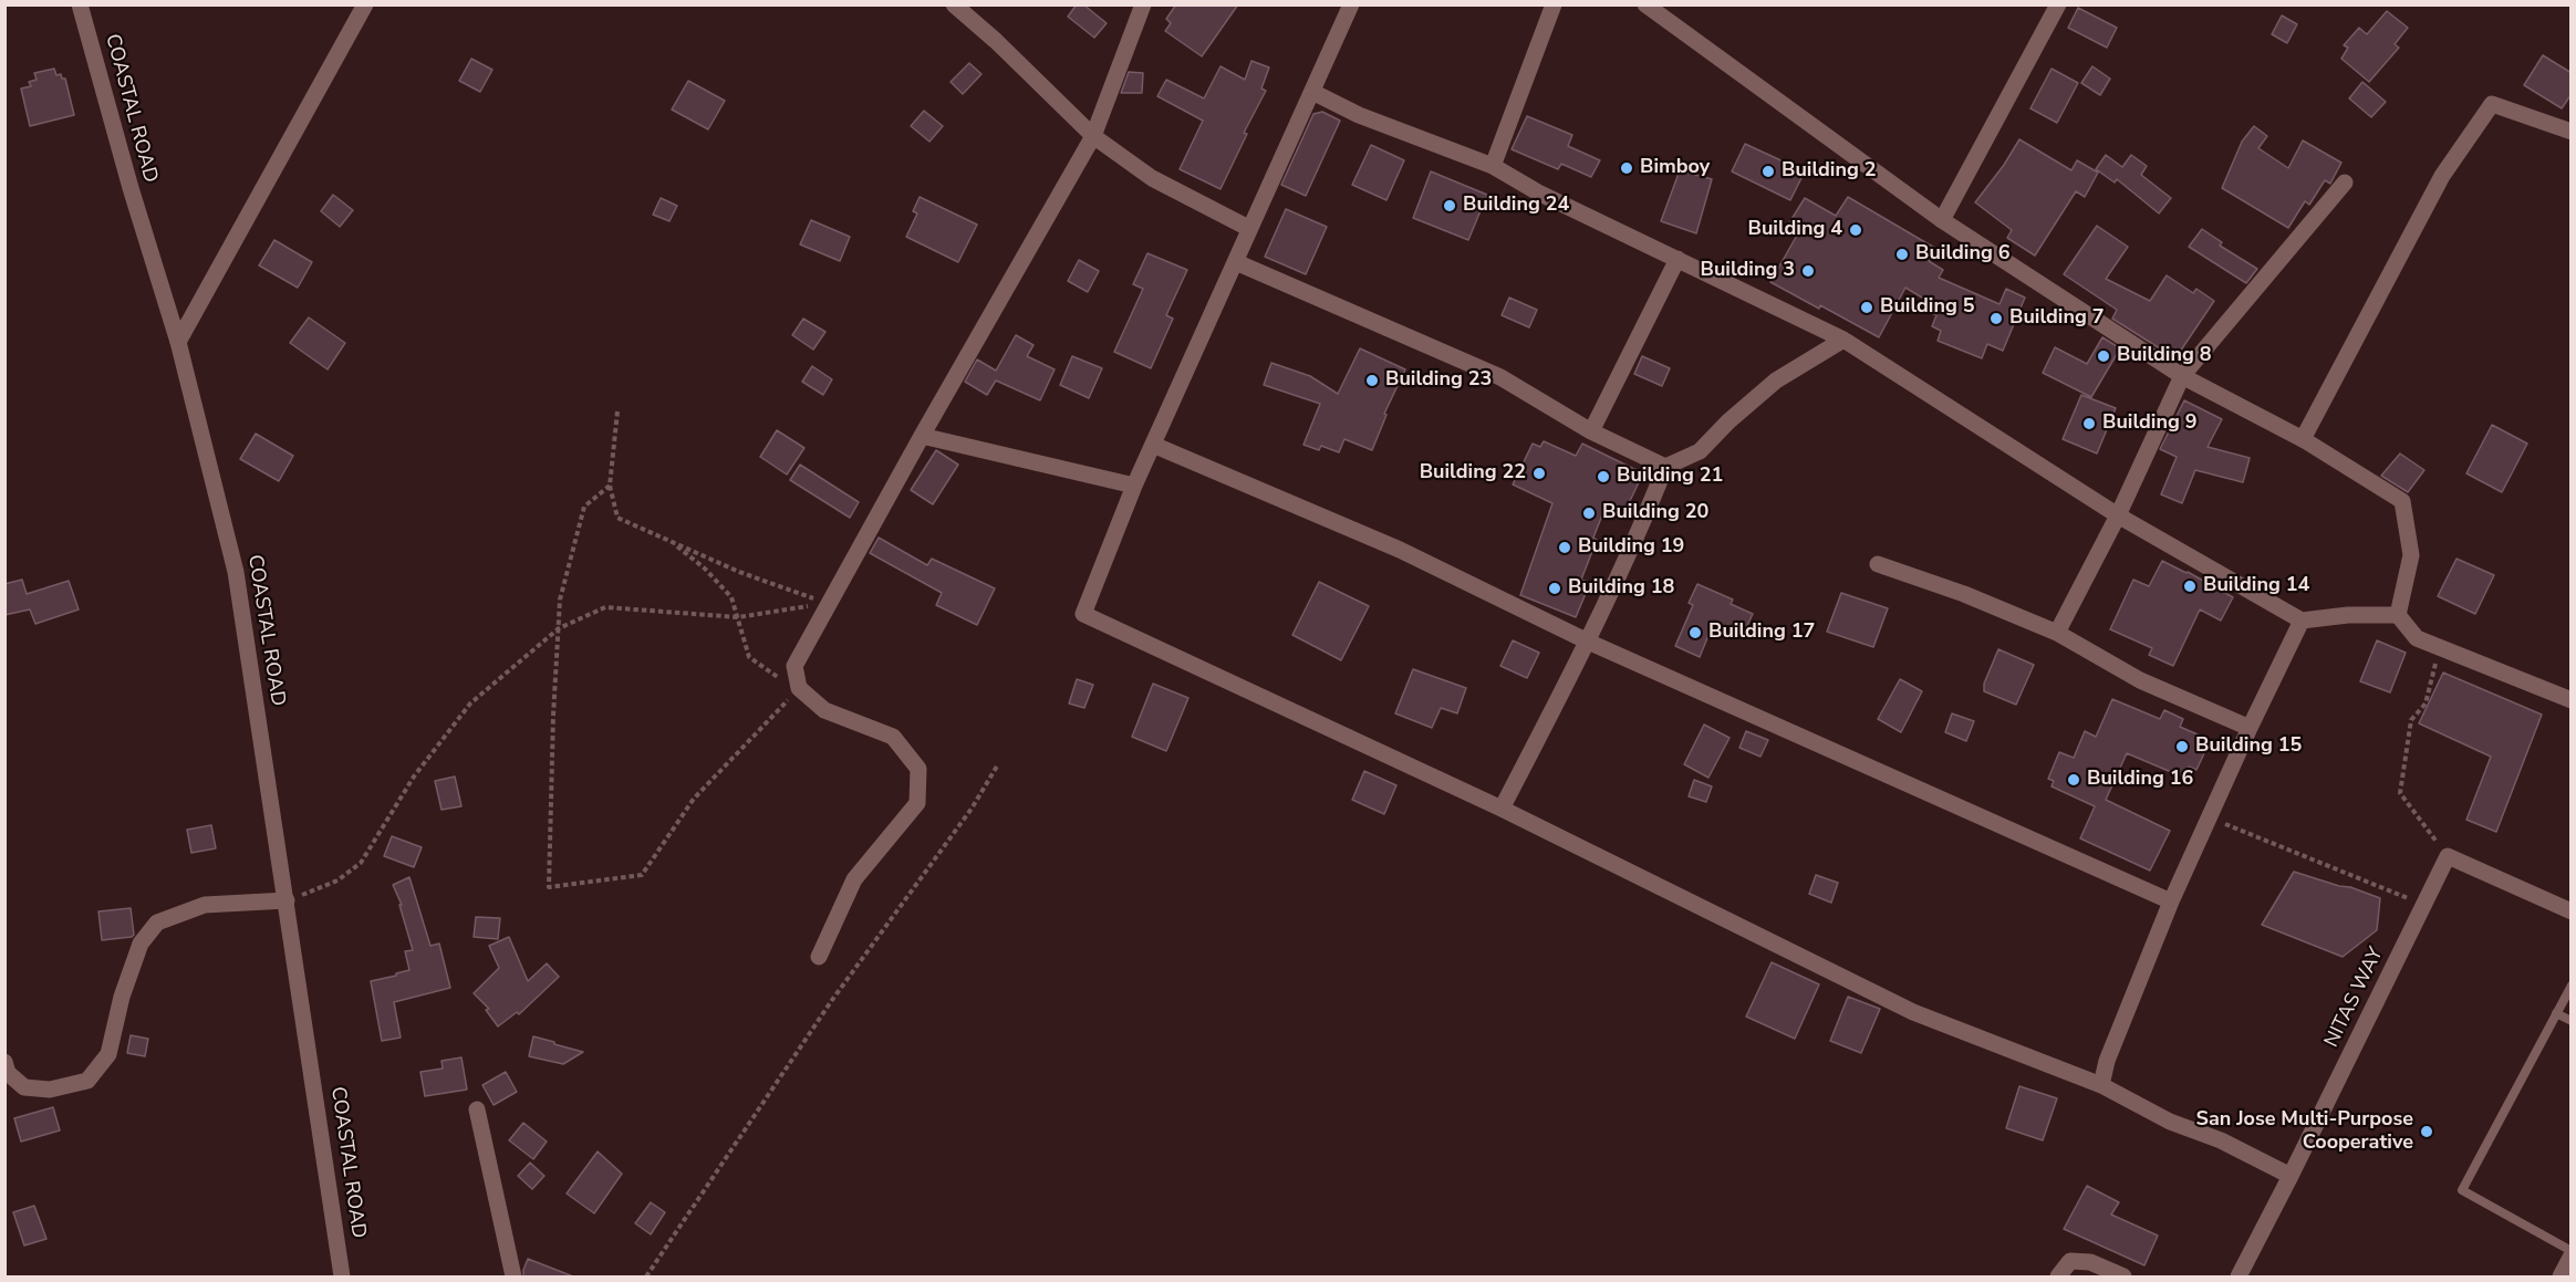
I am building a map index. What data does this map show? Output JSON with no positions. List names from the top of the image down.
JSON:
{
  "streets": {
    "street": ["COASTAL ROAD", "NITAS WAY"]
  },
  "places": [
    "Bimboy",
    "Building 2",
    "Building 24",
    "Building 4",
    "Building 6",
    "Building 3",
    "Building 5",
    "Building 7",
    "Building 8",
    "Building 23",
    "Building 9",
    "Building 22",
    "Building 21",
    "Building 20",
    "Building 19",
    "Building 14",
    "Building 18",
    "Building 17",
    "Building 15",
    "Building 16",
    "San Jose Multi-Purpose Cooperative"
  ]
}
